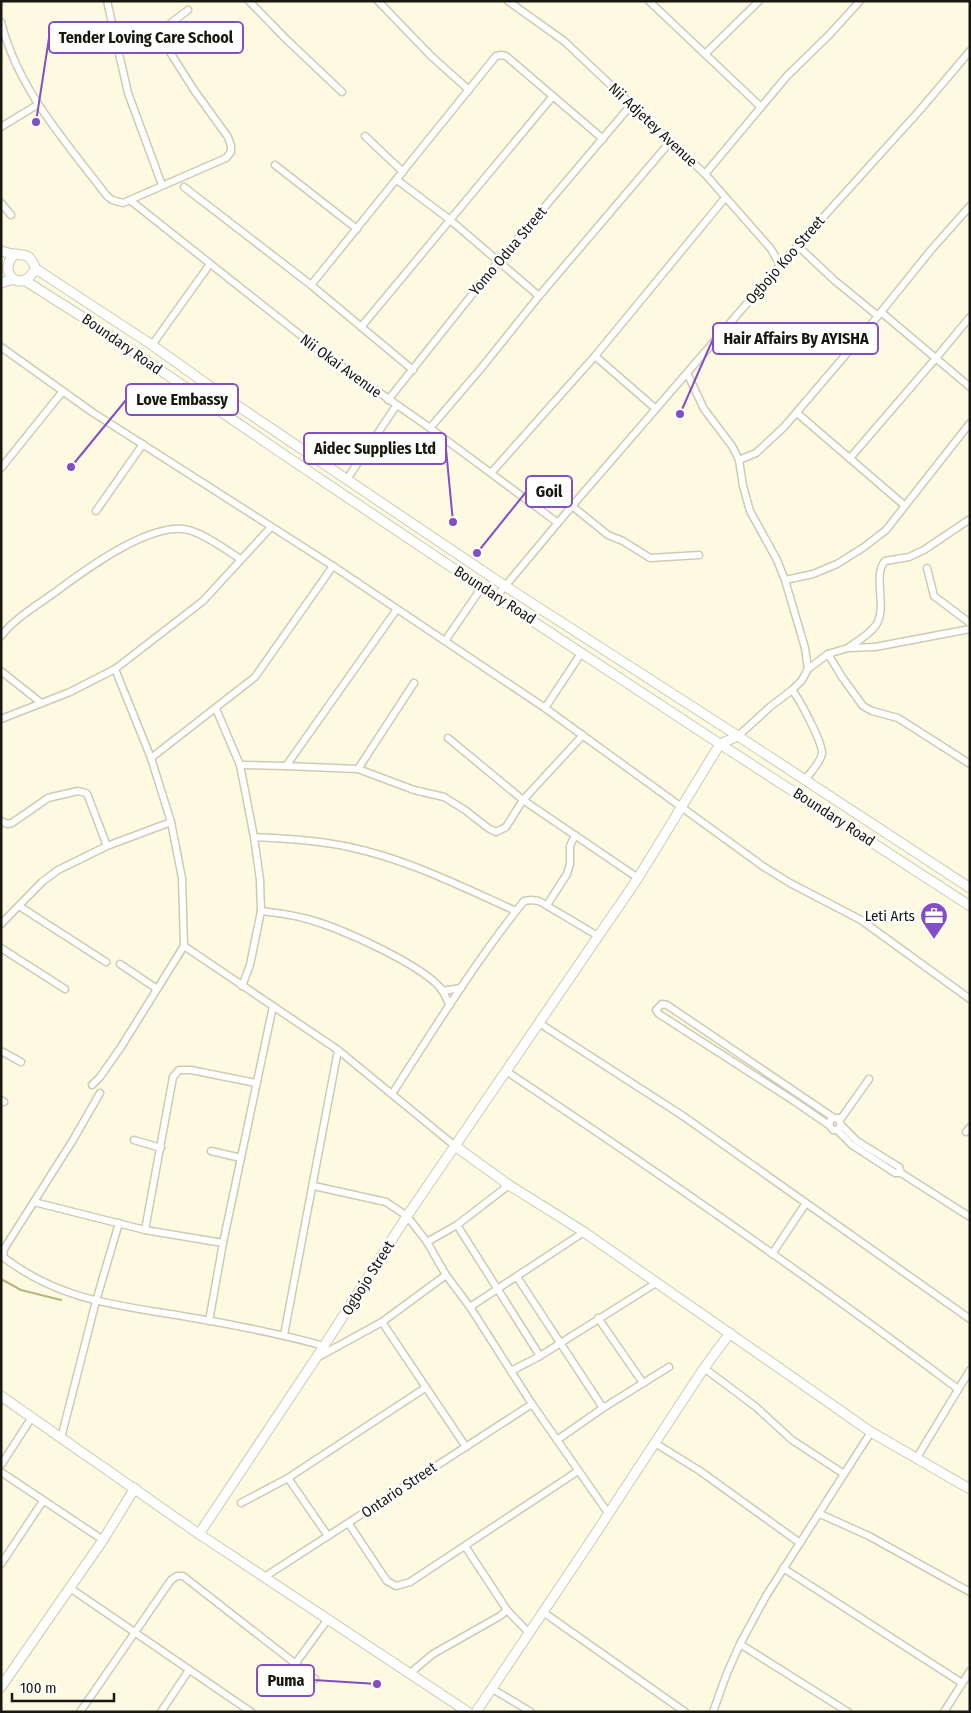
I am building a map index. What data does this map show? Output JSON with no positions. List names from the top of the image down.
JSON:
{
  "streets": {
    "street": [
      "Nii Adjetey Avenue",
      "Yomo Odua Street",
      "Ogbojo Koo Street",
      "Boundary Road",
      "Nii Okai Avenue",
      "Ogbojo Street",
      "Ontario Street"
    ]
  },
  "crossings": [
    ["Nii Adjetey Avenue", "Yomo Odua Street"],
    ["Nii Adjetey Avenue", "Ogbojo Koo Street"],
    ["Yomo Odua Street", "Nii Okai Avenue"],
    ["Ogbojo Koo Street", "Boundary Road"],
    ["Ogbojo Koo Street", "Nii Okai Avenue"],
    ["Boundary Road", "Ogbojo Street"]
  ],
  "places": {
    "other": [
      "Tender Loving Care School",
      "Hair Affairs By AYISHA",
      "Love Embassy",
      "Aidec Supplies Ltd",
      "Goil",
      "Puma"
    ],
    "office": ["Leti Arts"]
  },
  "scale_bar": "100 m"
}
